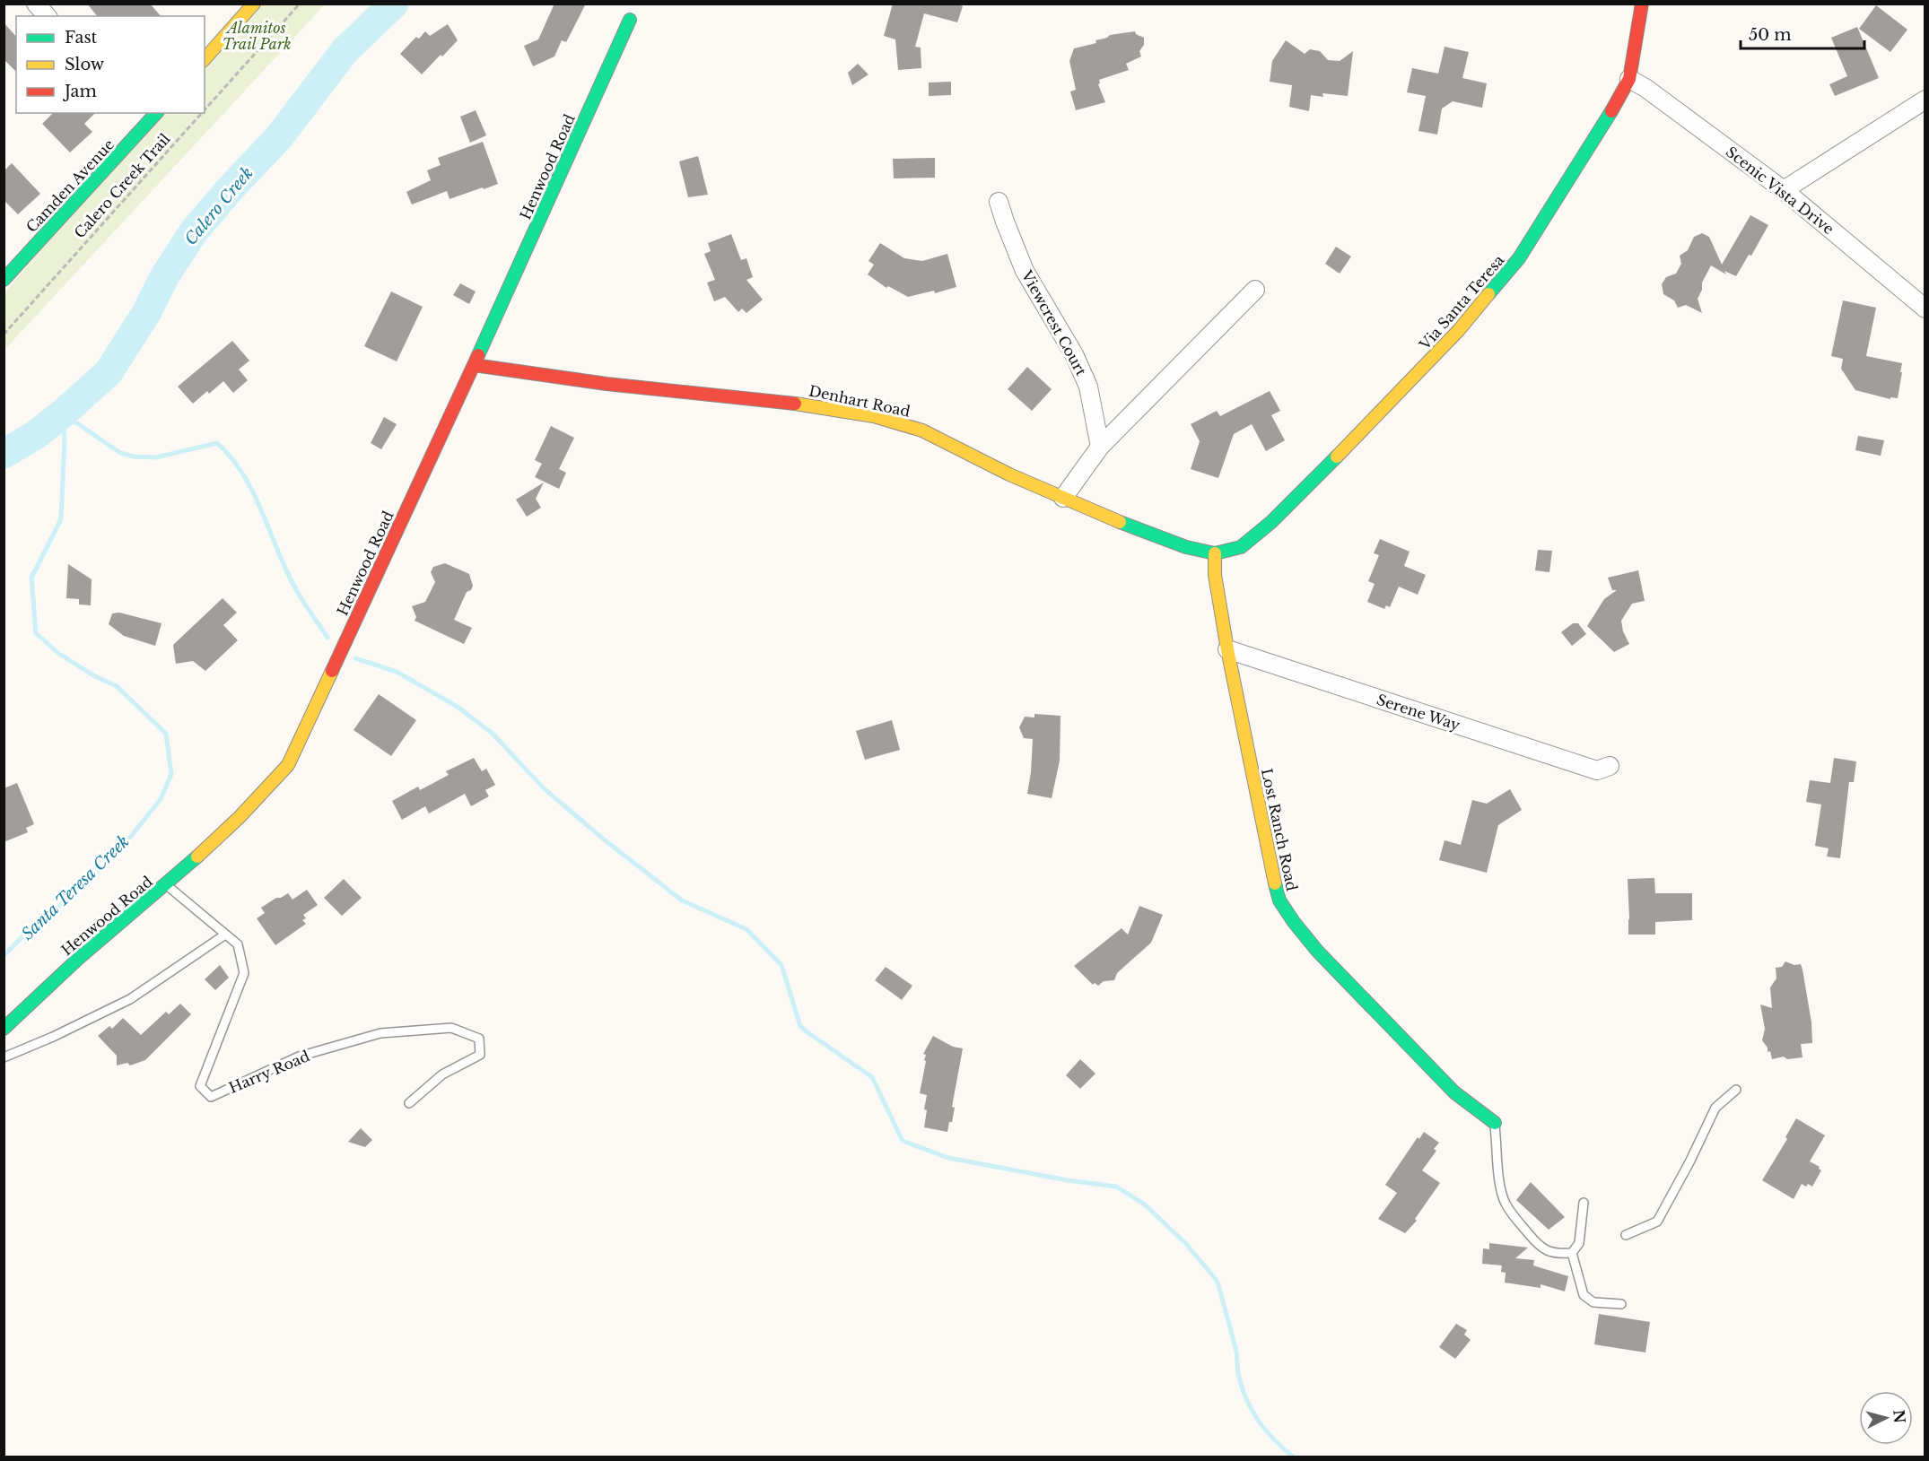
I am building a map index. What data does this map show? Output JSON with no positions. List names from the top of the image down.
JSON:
{
  "streets": {
    "street": [
      "Henwood Road",
      "Camden Avenue",
      "Scenic Vista Drive",
      "Via Santa Teresa",
      "Viewcrest Court",
      "Denhart Road",
      "Serene Way",
      "Lost Ranch Road"
    ],
    "lane": ["Harry Road"],
    "path": ["Calero Creek Trail"]
  },
  "crossings": [
    ["Henwood Road", "Denhart Road"],
    ["Henwood Road", "Harry Road"],
    ["Scenic Vista Drive", "Via Santa Teresa"],
    ["Via Santa Teresa", "Denhart Road"],
    ["Via Santa Teresa", "Lost Ranch Road"],
    ["Denhart Road", "Lost Ranch Road"],
    ["Serene Way", "Lost Ranch Road"]
  ],
  "water": ["Calero Creek", "Santa Teresa Creek"],
  "parks": ["Alamitos Trail Park"],
  "legend": ["Fast", "Slow", "Jam"],
  "scale_bar": "50 m",
  "north": "right"
}
